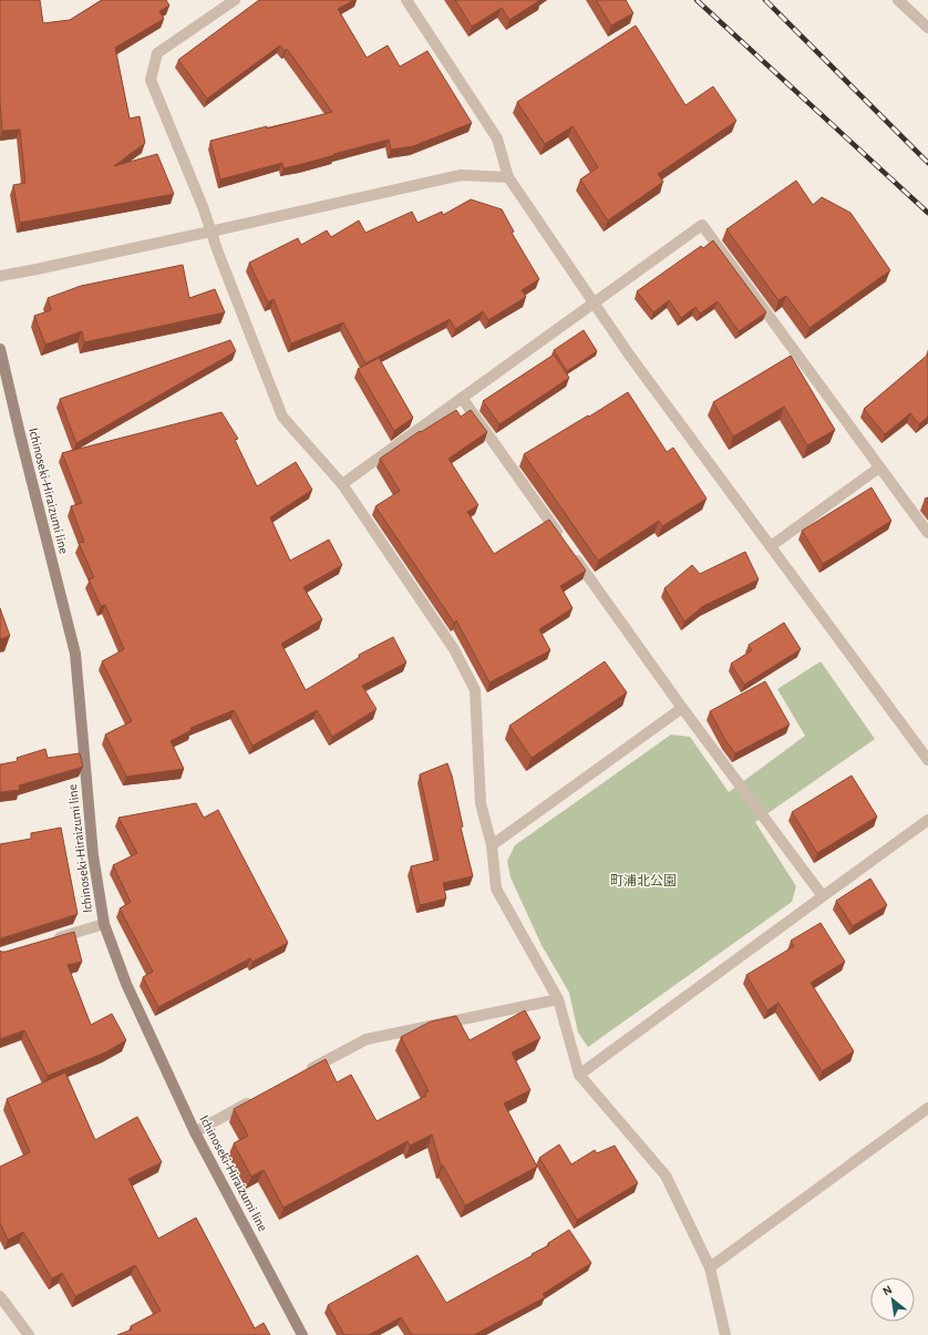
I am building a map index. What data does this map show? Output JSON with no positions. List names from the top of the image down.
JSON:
{
  "streets": {
    "main road": ["Ichinoseki-Hiraizumi line"]
  },
  "parks": ["町浦北公園"],
  "north": "top left"
}
